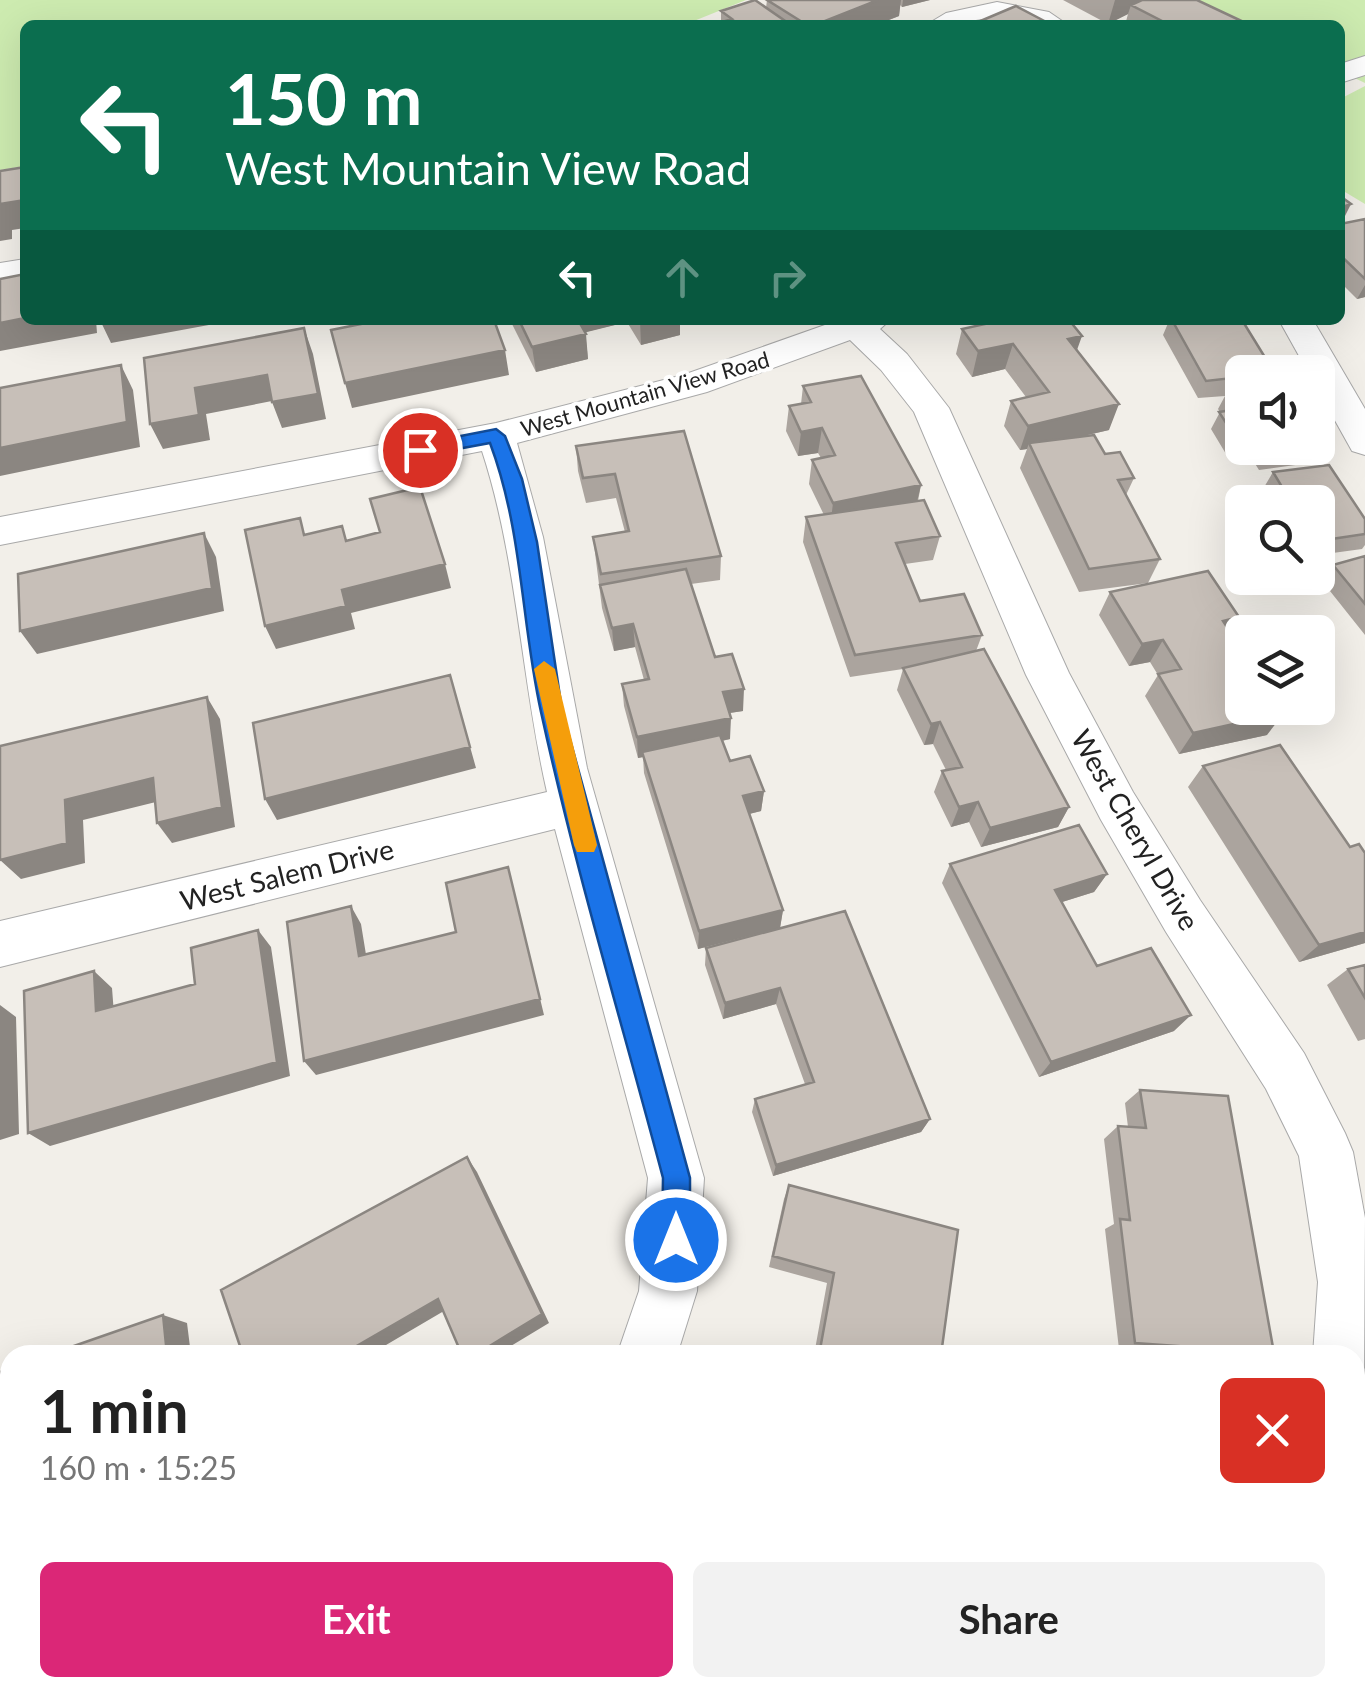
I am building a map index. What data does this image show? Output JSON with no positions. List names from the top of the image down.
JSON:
{
  "streets": {
    "street": ["West Mountain View Road", "West Cheryl Drive", "West Salem Drive"]
  },
  "page": {
    "turn": ["150 m", "West Mountain View Road"],
    "heading": ["1 min", "160 m · 15:25"],
    "buttons": ["Exit", "Share"]
  }
}
